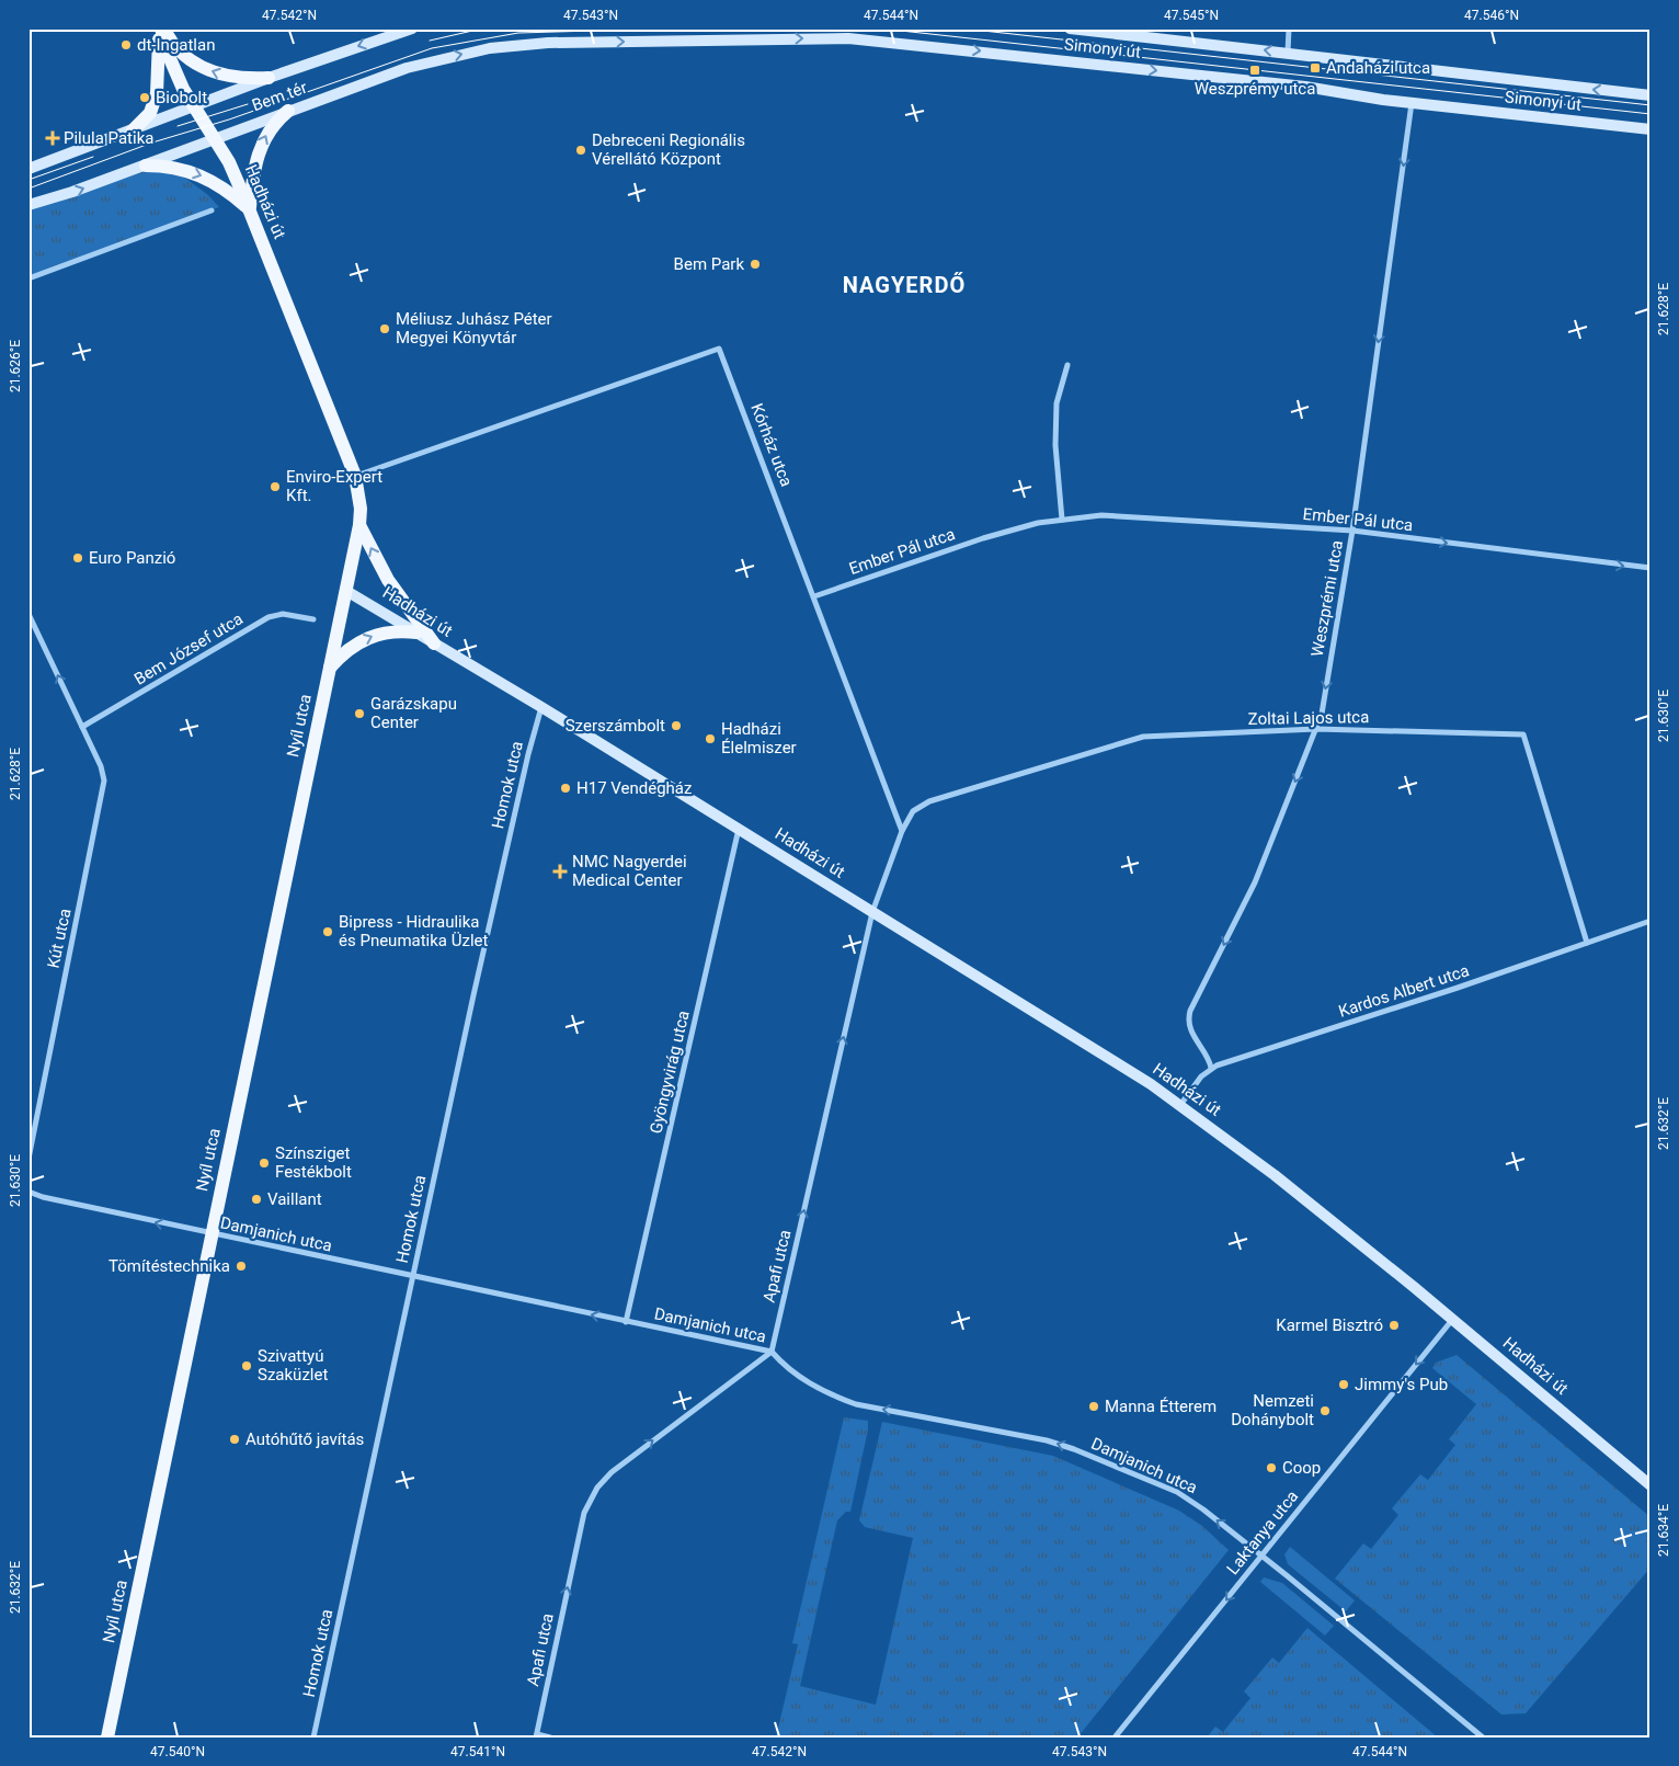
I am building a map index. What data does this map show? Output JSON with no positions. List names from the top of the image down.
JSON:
{
  "streets": {
    "main road": ["Hadházi út", "Nyíl utca"],
    "street": [
      "Simonyi út",
      "Bem tér",
      "Kórház utca",
      "Ember Pál utca",
      "Weszprémi utca",
      "Bem József utca",
      "Zoltai Lajos utca",
      "Homok utca",
      "Kút utca",
      "Kardos Albert utca",
      "Gyöngyvirág utca",
      "Damjanich utca",
      "Apafi utca",
      "Laktanya utca"
    ]
  },
  "crossings": [
    ["Simonyi út", "Bem tér"],
    ["Simonyi út", "Weszprémi utca"],
    ["Bem tér", "Hadházi út"],
    ["Hadházi út", "Kórház utca"],
    ["Hadházi út", "Nyíl utca"],
    ["Hadházi út", "Homok utca"],
    ["Hadházi út", "Kardos Albert utca"],
    ["Hadházi út", "Gyöngyvirág utca"],
    ["Hadházi út", "Apafi utca"],
    ["Hadházi út", "Laktanya utca"],
    ["Kórház utca", "Ember Pál utca"],
    ["Kórház utca", "Zoltai Lajos utca"],
    ["Ember Pál utca", "Weszprémi utca"],
    ["Weszprémi utca", "Zoltai Lajos utca"],
    ["Weszprémi utca", "Kardos Albert utca"],
    ["Bem József utca", "Kút utca"],
    ["Zoltai Lajos utca", "Kardos Albert utca"],
    ["Nyíl utca", "Damjanich utca"],
    ["Homok utca", "Damjanich utca"],
    ["Gyöngyvirág utca", "Damjanich utca"],
    ["Damjanich utca", "Apafi utca"],
    ["Damjanich utca", "Laktanya utca"]
  ],
  "one_way": [
    "Ember Pál utca",
    "Weszprémi utca",
    "Damjanich utca",
    "Apafi utca",
    "Laktanya utca"
  ],
  "districts": ["NAGYERDŐ"],
  "places": {
    "other": [
      "dt-Ingatlan",
      "Biobolt",
      "Debreceni Regionális Vérellátó Központ",
      "Bem Park",
      "Méliusz Juhász Péter Megyei Könyvtár",
      "Enviro-Expert Kft.",
      "Euro Panzió",
      "Garázskapu Center",
      "Szerszámbolt",
      "Hadházi Élelmiszer",
      "H17 Vendégház",
      "Bipress - Hidraulika és Pneumatika Üzlet",
      "Színsziget Festékbolt",
      "Vaillant",
      "Tömítéstechnika",
      "Karmel Bisztró",
      "Szivattyú Szaküzlet",
      "Jimmy's Pub",
      "Manna Étterem",
      "Nemzeti Dohánybolt",
      "Autóhűtő javítás",
      "Coop"
    ],
    "transit": ["Andaházi utca", "Weszprémy utca"],
    "health": ["Pilula Patika", "NMC Nagyerdei Medical Center"]
  },
  "coordinates": [
    "47.542°N",
    "47.543°N",
    "47.544°N",
    "47.545°N",
    "47.546°N",
    "21.628°E",
    "21.626°E",
    "21.630°E",
    "21.632°E",
    "21.634°E",
    "47.540°N",
    "47.541°N"
  ]
}
